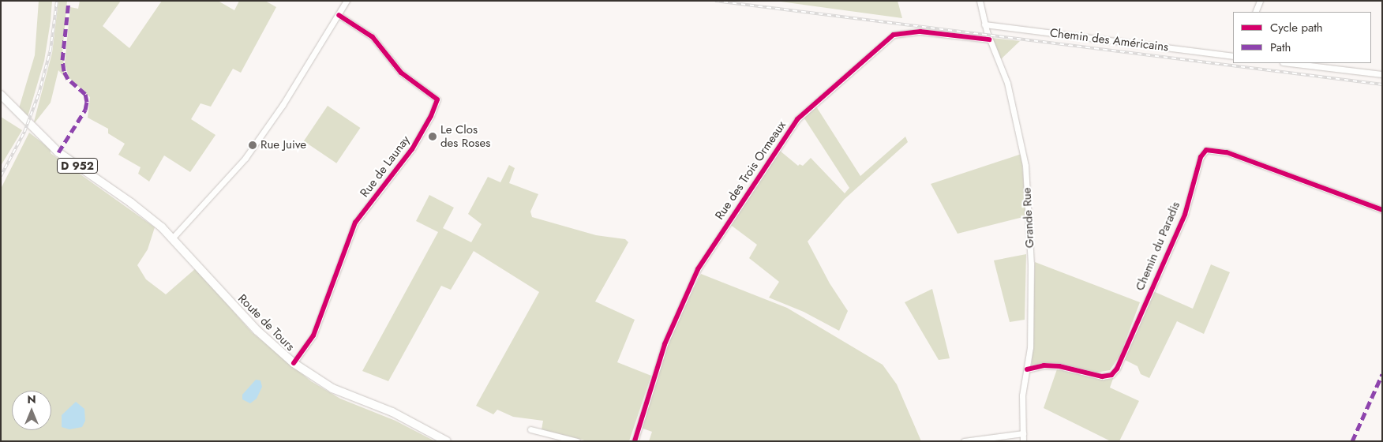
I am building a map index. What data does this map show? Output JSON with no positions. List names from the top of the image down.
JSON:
{
  "streets": {
    "main road": ["D 952", "Route de Tours"],
    "street": [
      "Chemin des Américains",
      "Rue de Launay",
      "Rue des Trois Ormeaux",
      "Grande Rue",
      "Chemin du Paradis"
    ]
  },
  "crossings": [
    ["Chemin des Américains", "Grande Rue"],
    ["Rue de Launay", "Route de Tours"],
    ["Rue des Trois Ormeaux", "Grande Rue"],
    ["Grande Rue", "Chemin du Paradis"]
  ],
  "places": ["Le Clos des Roses", "Rue Juive"],
  "legend": ["Cycle path", "Path"],
  "north": "top"
}
